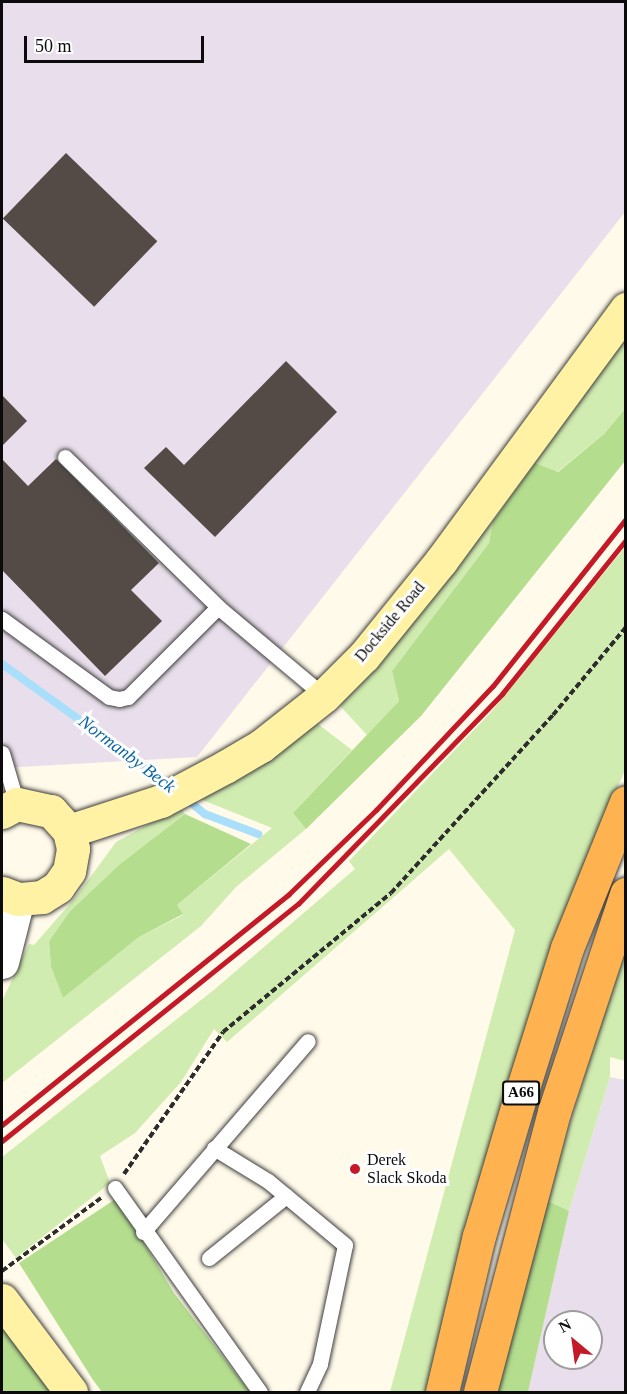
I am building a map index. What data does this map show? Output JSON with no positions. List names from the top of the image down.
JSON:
{
  "streets": {
    "highway": ["A66"],
    "main road": ["Dockside Road"]
  },
  "water": ["Normanby Beck"],
  "places": ["Derek Slack Skoda"],
  "scale_bar": "50 m",
  "north": "top left"
}
